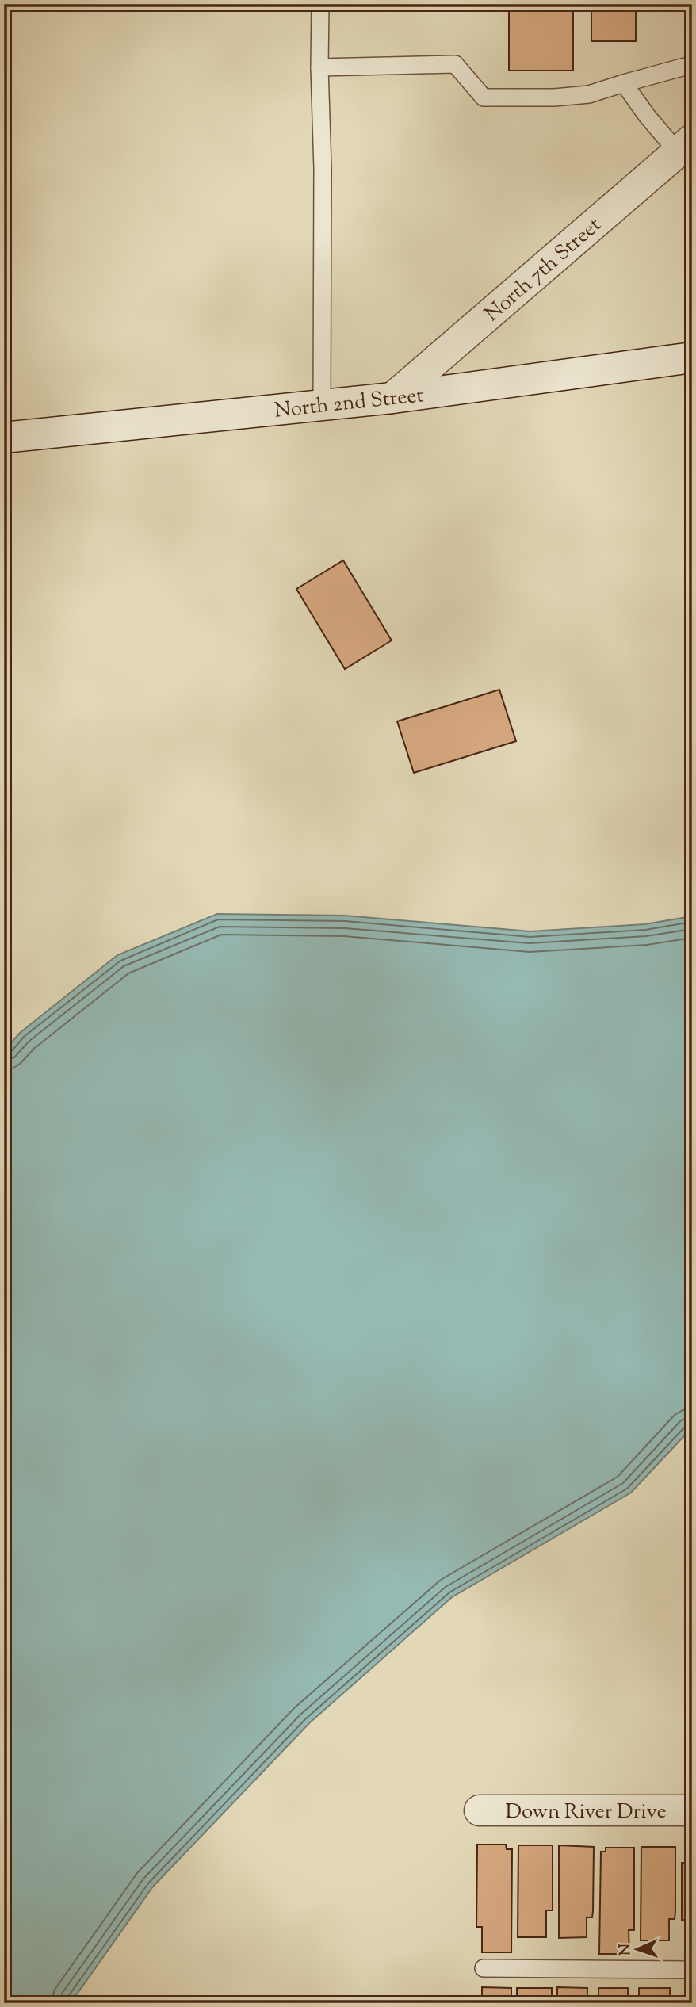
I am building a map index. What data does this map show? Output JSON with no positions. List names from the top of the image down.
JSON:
{
  "streets": {
    "main road": ["North 7th Street", "North 2nd Street", "Down River Drive"]
  },
  "crossings": [
    ["North 7th Street", "North 2nd Street"]
  ],
  "north": "left"
}
